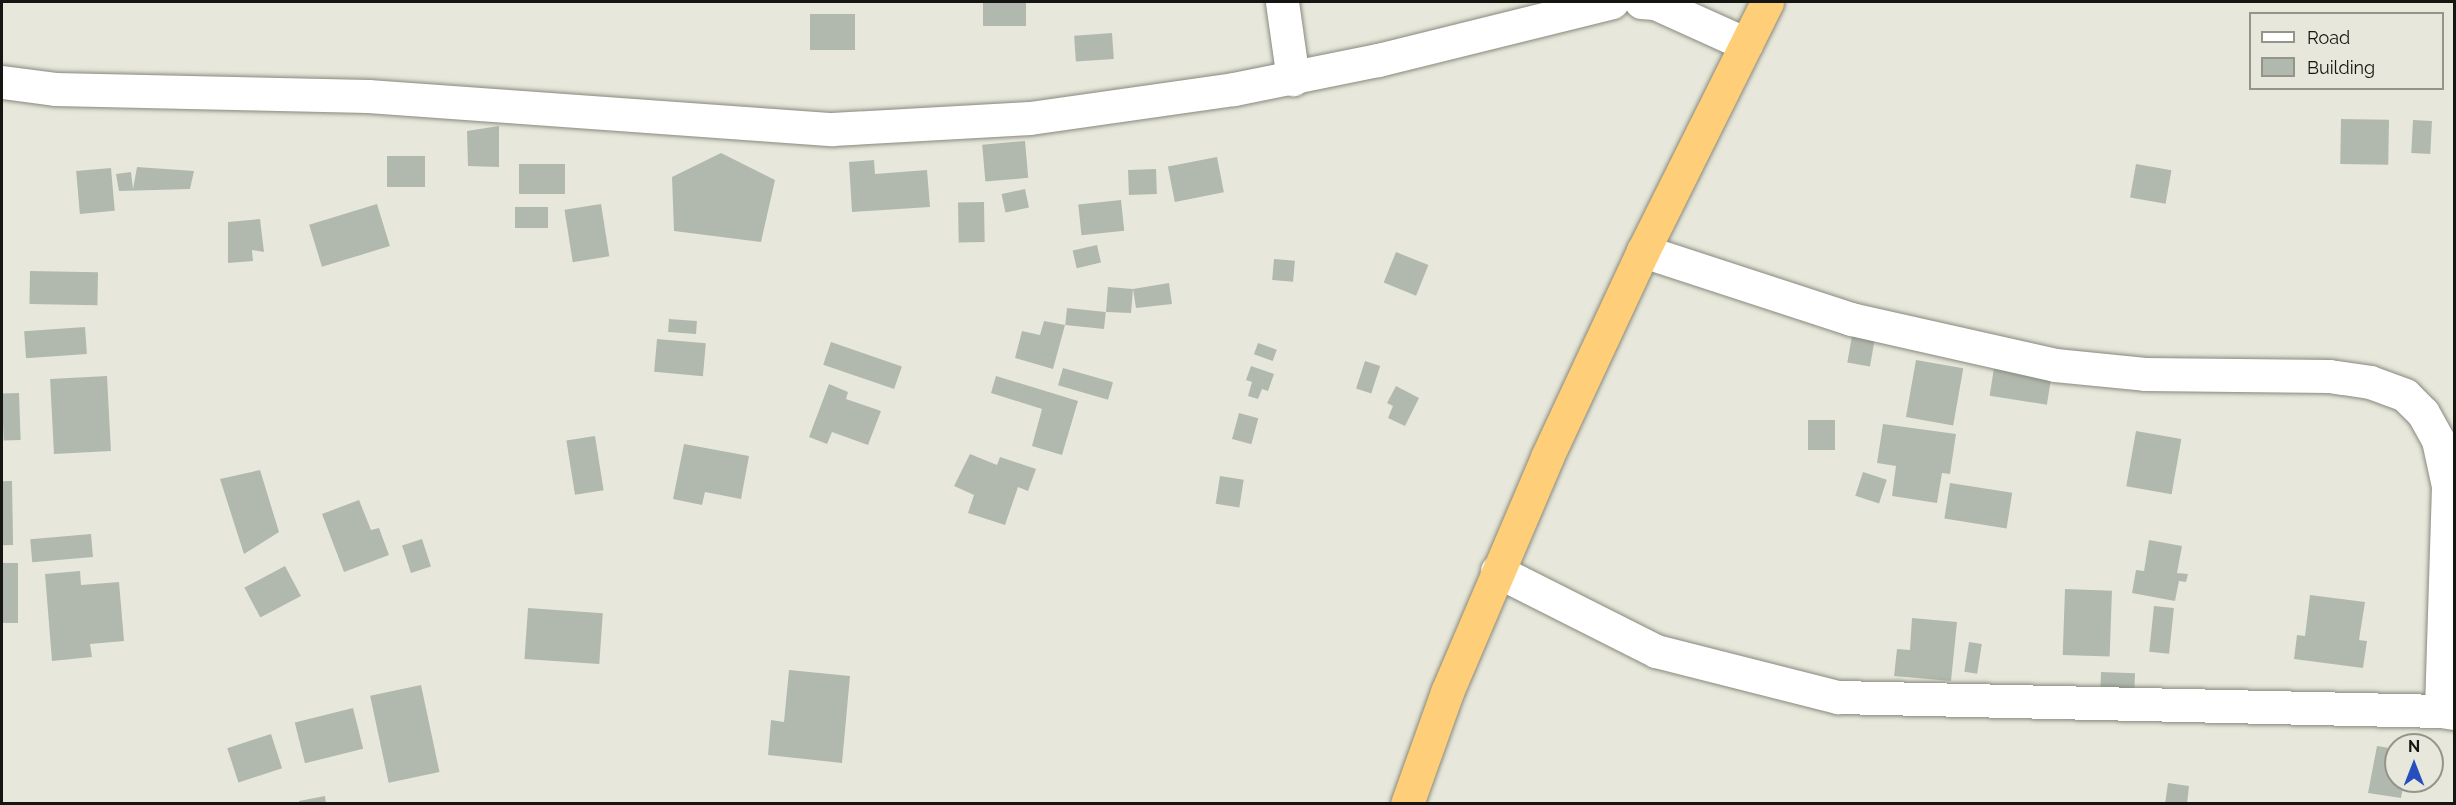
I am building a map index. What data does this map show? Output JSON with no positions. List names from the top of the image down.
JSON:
{
  "legend": ["Road", "Building"],
  "north": "top"
}
